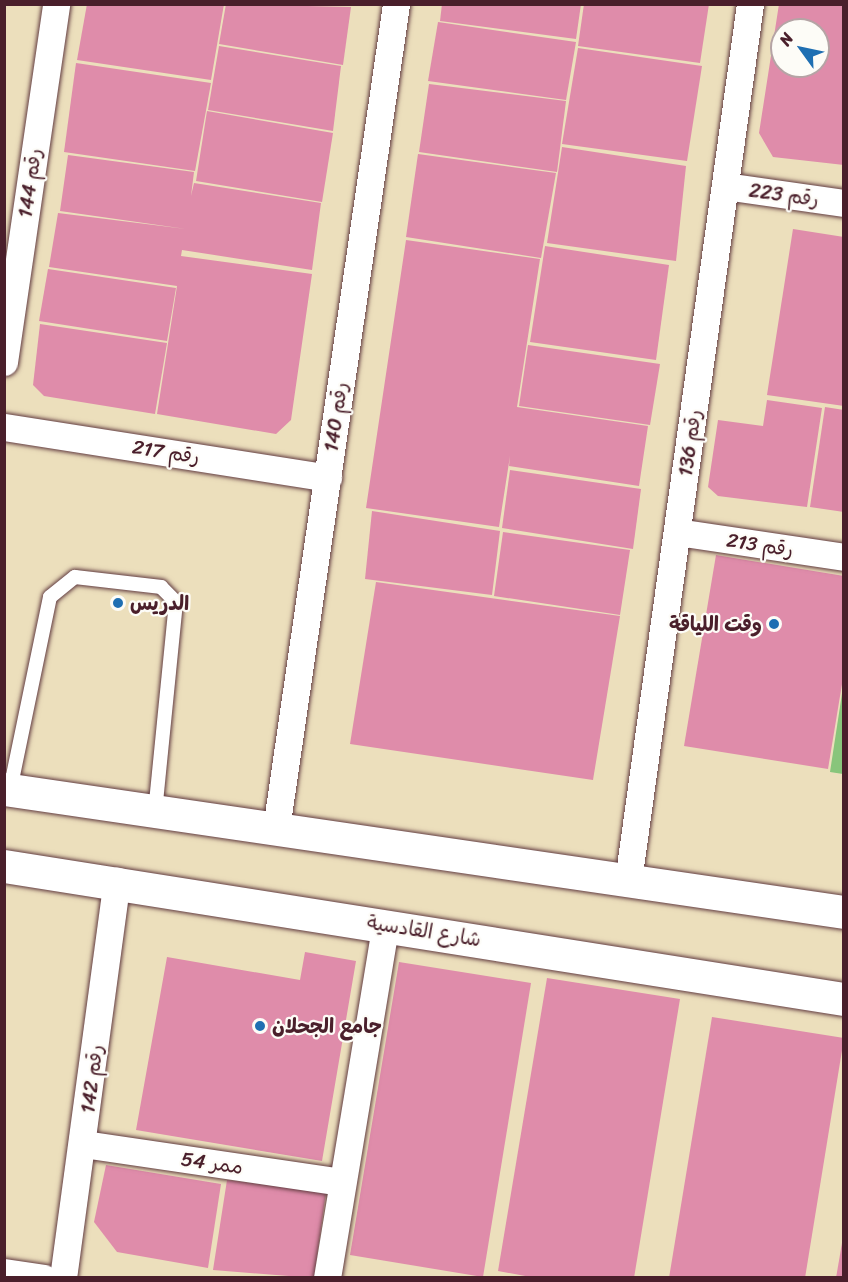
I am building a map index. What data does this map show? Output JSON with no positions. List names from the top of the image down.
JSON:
{
  "streets": {
    "street": [
      "رقم 144",
      "رقم 223",
      "رقم 140",
      "رقم 136",
      "رقم 217",
      "رقم 213",
      "شارع القادسية",
      "رقم 142",
      "ممر 54"
    ]
  },
  "crossings": [
    ["رقم 223", "رقم 136"],
    ["رقم 140", "رقم 217"],
    ["رقم 136", "رقم 213"],
    ["شارع القادسية", "رقم 142"],
    ["رقم 142", "ممر 54"]
  ],
  "places": ["الدريس", "وقت اللياقة", "جامع الجحلان"],
  "north": "top left"
}
